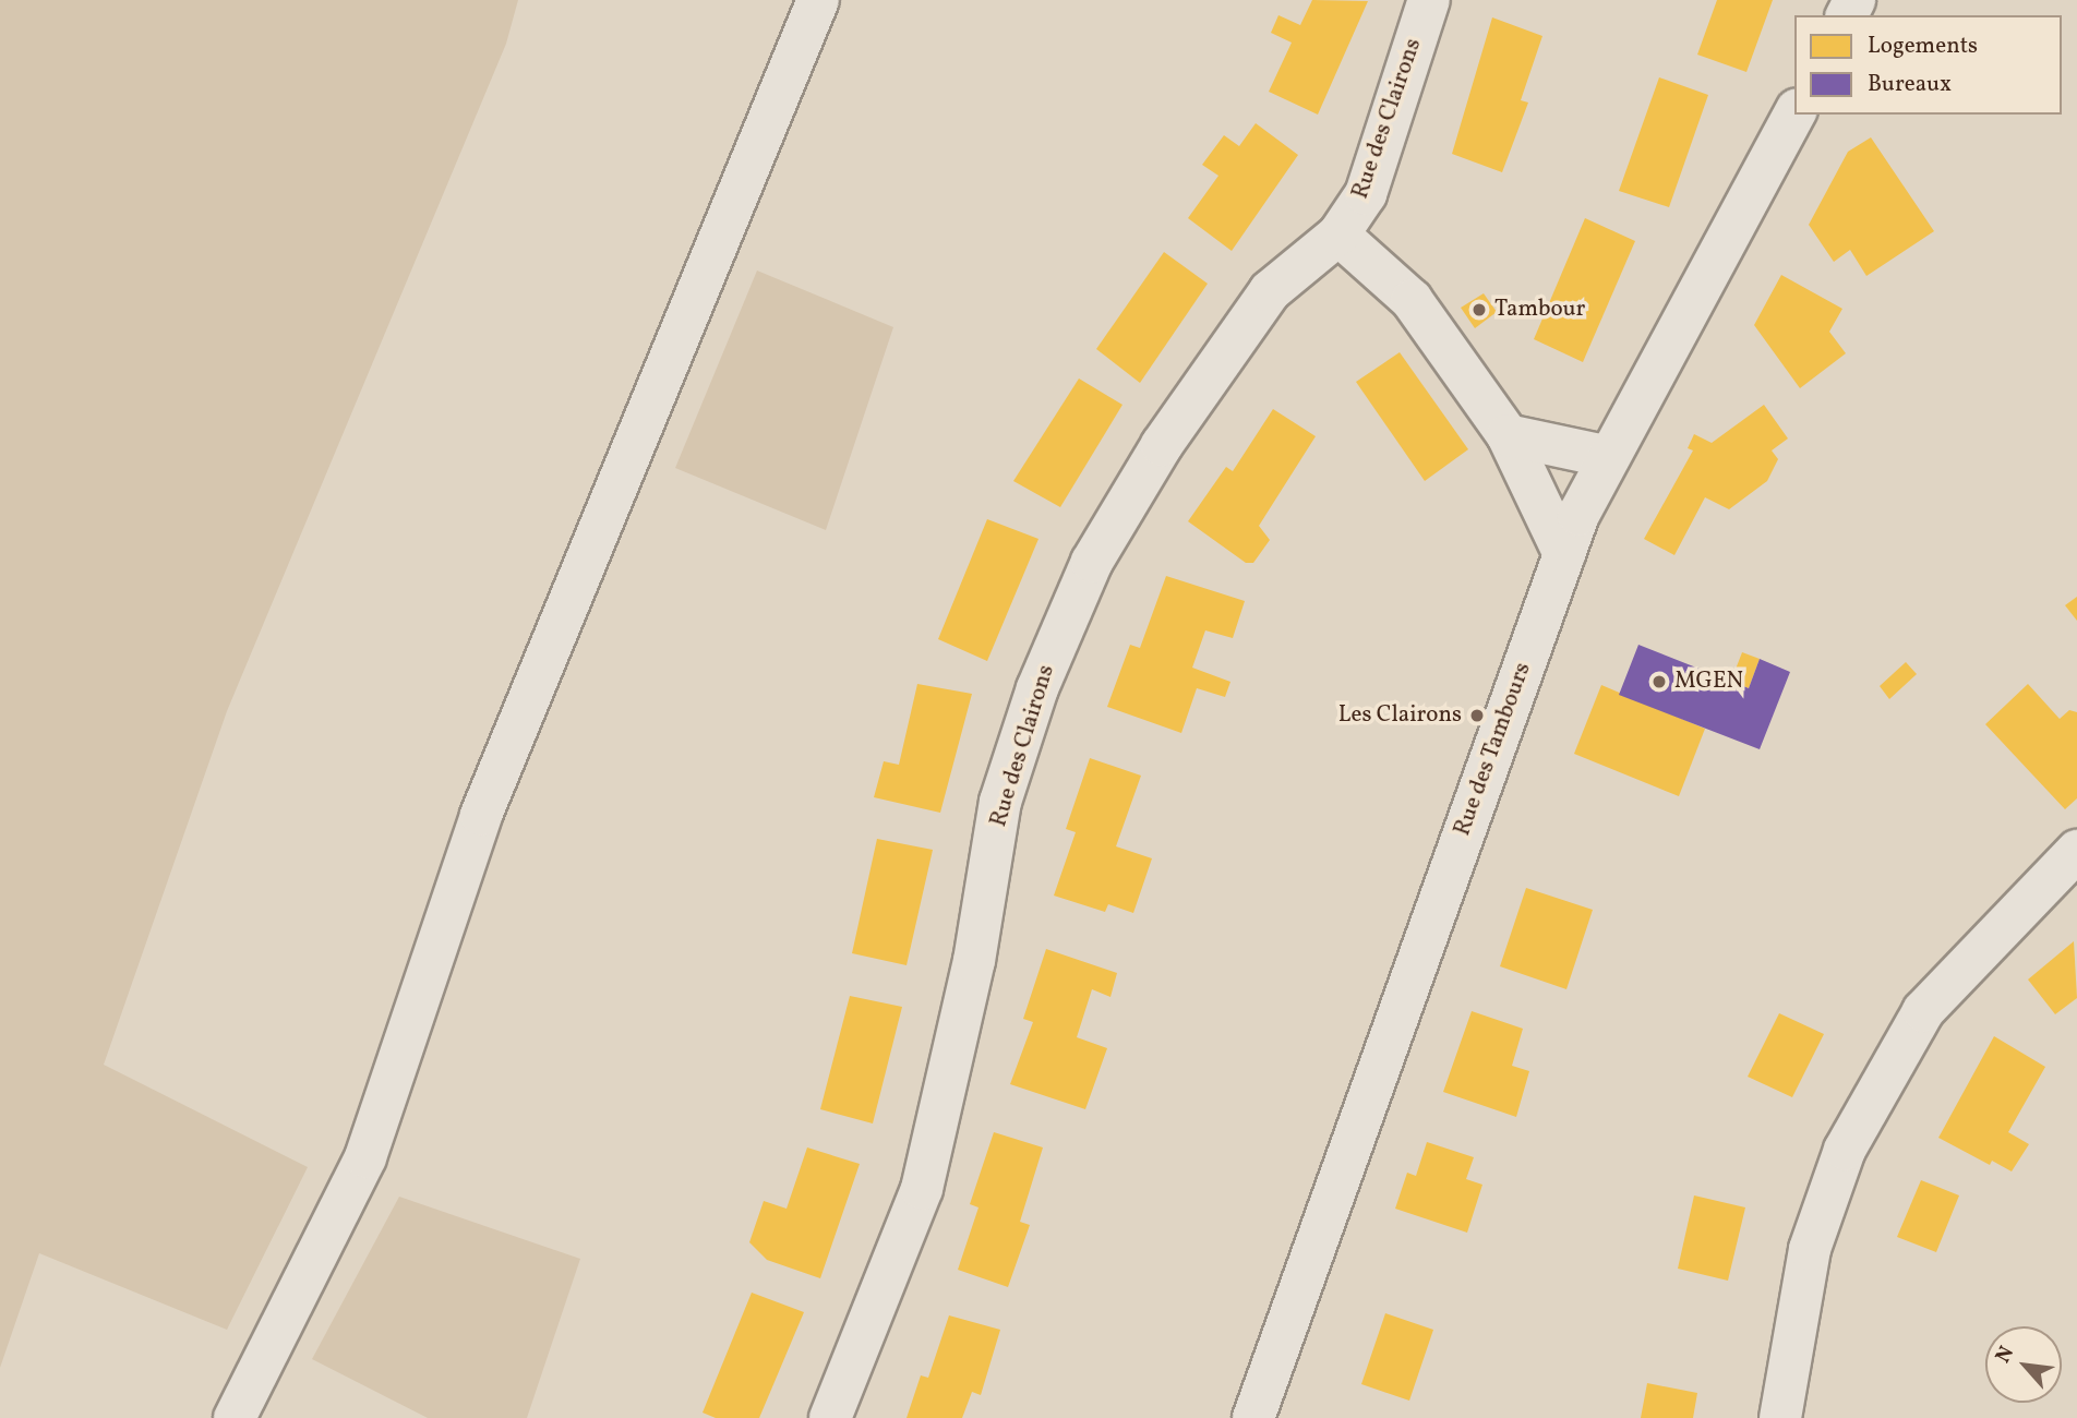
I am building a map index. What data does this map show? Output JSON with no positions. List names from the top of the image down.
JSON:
{
  "streets": {
    "street": ["Rue des Clairons", "Rue des Tambours"]
  },
  "places": ["Tambour", "MGEN", "Les Clairons"],
  "legend": ["Logements", "Bureaux"],
  "north": "top left"
}
